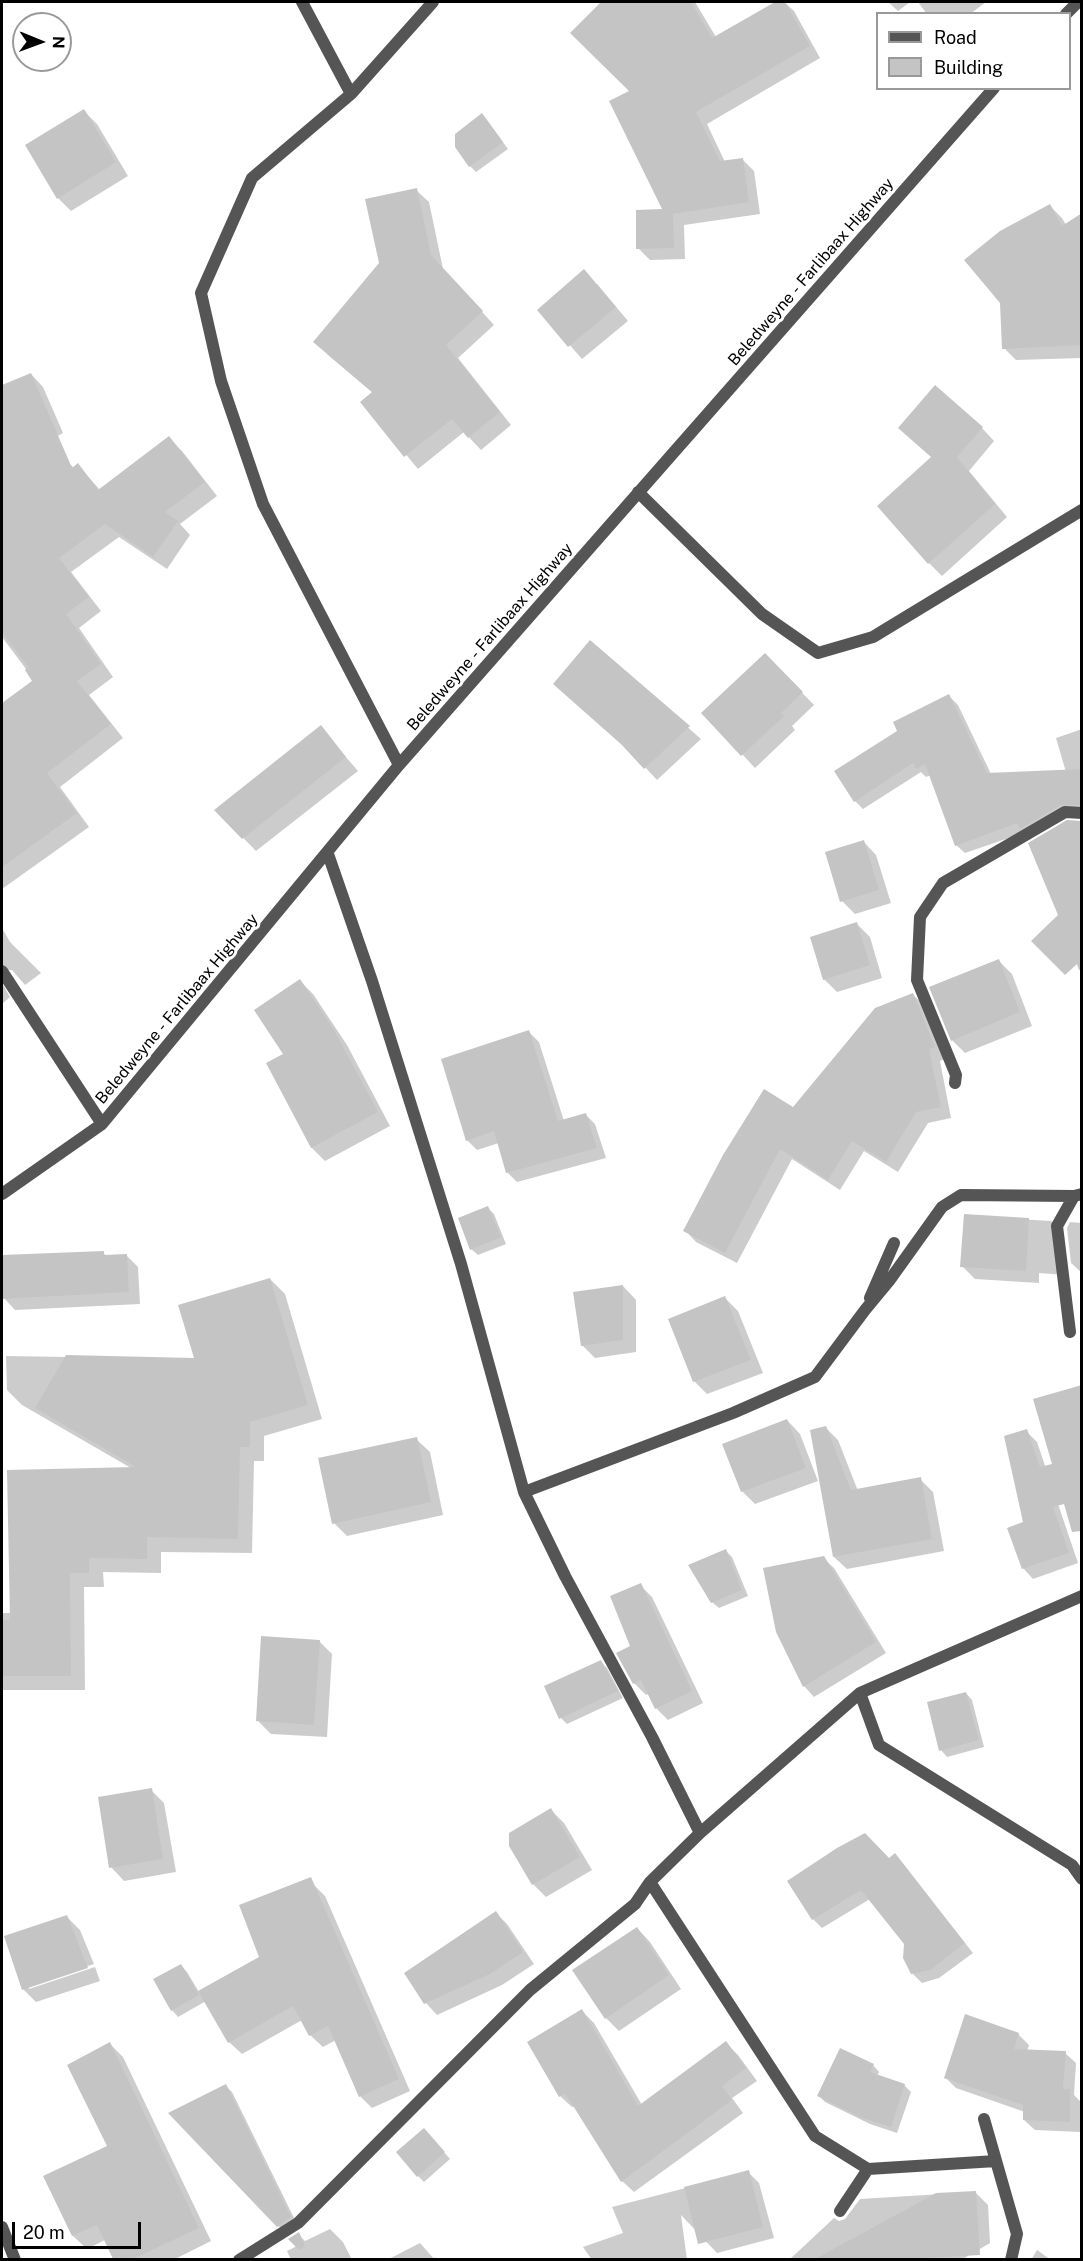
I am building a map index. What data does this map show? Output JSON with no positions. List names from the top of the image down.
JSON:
{
  "streets": {
    "street": ["Beledweyne - Farlibaax Highway"]
  },
  "legend": ["Road", "Building"],
  "scale_bar": "20 m",
  "north": "right"
}
